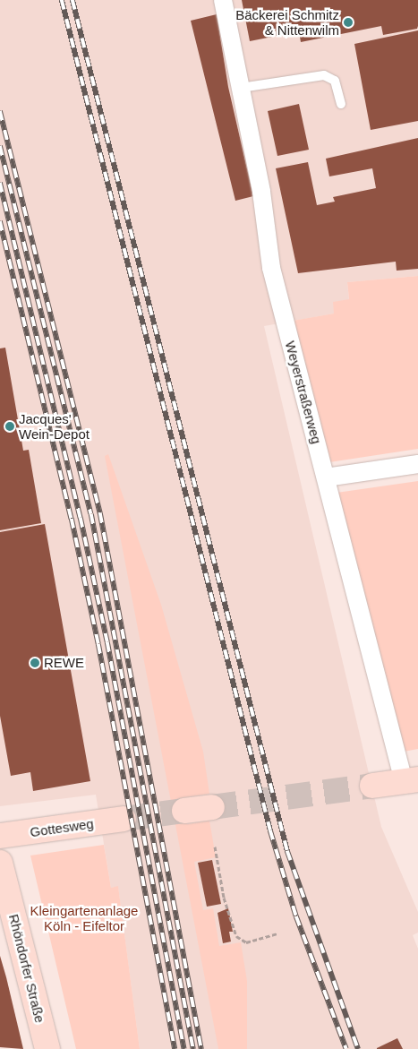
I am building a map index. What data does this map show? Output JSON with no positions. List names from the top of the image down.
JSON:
{
  "streets": {
    "street": ["Weyerstraßerweg", "Gottesweg", "Rhöndorfer Straße"]
  },
  "parks": ["Kleingartenanlage Köln - Eifeltor"],
  "places": ["Bäckerei Schmitz & Nittenwilm", "Jacques' Wein-Depot", "REWE"]
}
